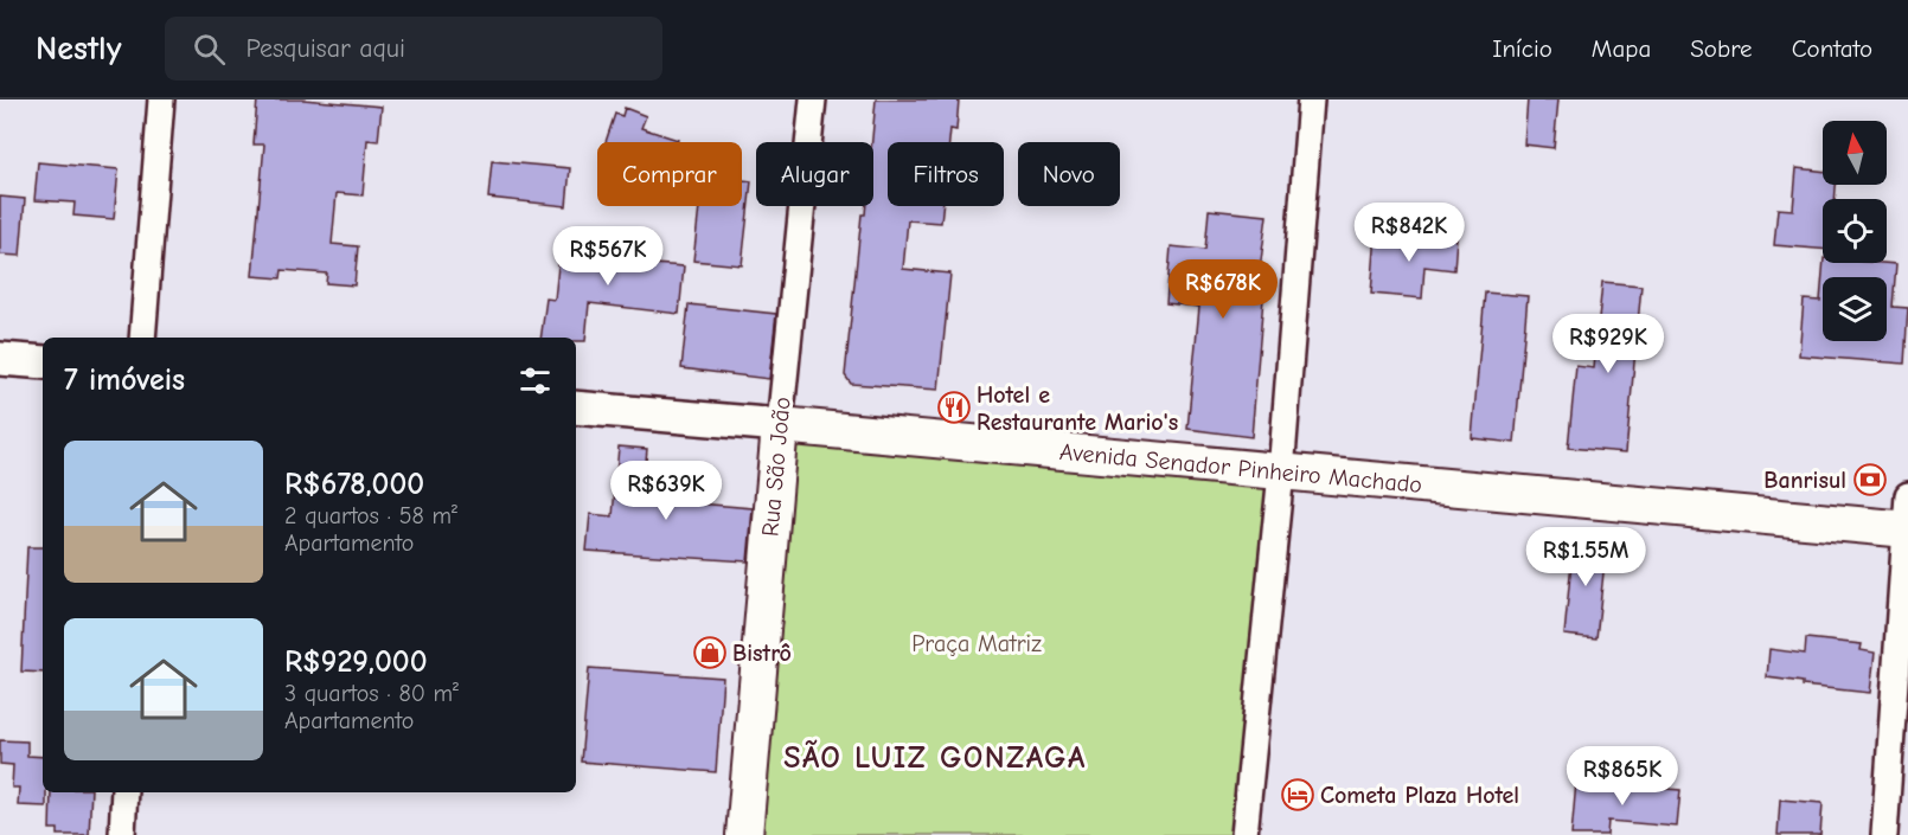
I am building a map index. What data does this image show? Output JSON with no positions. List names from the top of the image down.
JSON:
{
  "streets": {
    "main road": ["Rua São João", "Avenida Senador Pinheiro Machado"]
  },
  "crossings": [
    ["Rua São João", "Avenida Senador Pinheiro Machado"]
  ],
  "districts": ["SÃO LUIZ GONZAGA"],
  "parks": ["Praça Matriz"],
  "places": {
    "restaurant": ["Hotel e Restaurante Mario's"],
    "bank": ["Banrisul"],
    "shop": ["Bistrô"],
    "hotel": ["Cometa Plaza Hotel"]
  },
  "north": "top",
  "page": {
    "header": "Nestly",
    "search": "Pesquisar aqui",
    "nav": [
      "Início",
      "Mapa",
      "Sobre",
      "Contato"
    ],
    "chip": [
      "Comprar",
      "Alugar",
      "Filtros",
      "Novo"
    ],
    "price": [
      "R$842K",
      "R$567K",
      "R$678K",
      "R$929K",
      "R$639K",
      "R$1.55M",
      "R$865K"
    ],
    "heading": "7 imóveis",
    "list": [
      {
        "name": "R$678,000",
        "note": "2 quartos · 58 m² · Apartamento"
      },
      {
        "name": "R$929,000",
        "note": "3 quartos · 80 m² · Apartamento"
      }
    ]
  }
}
